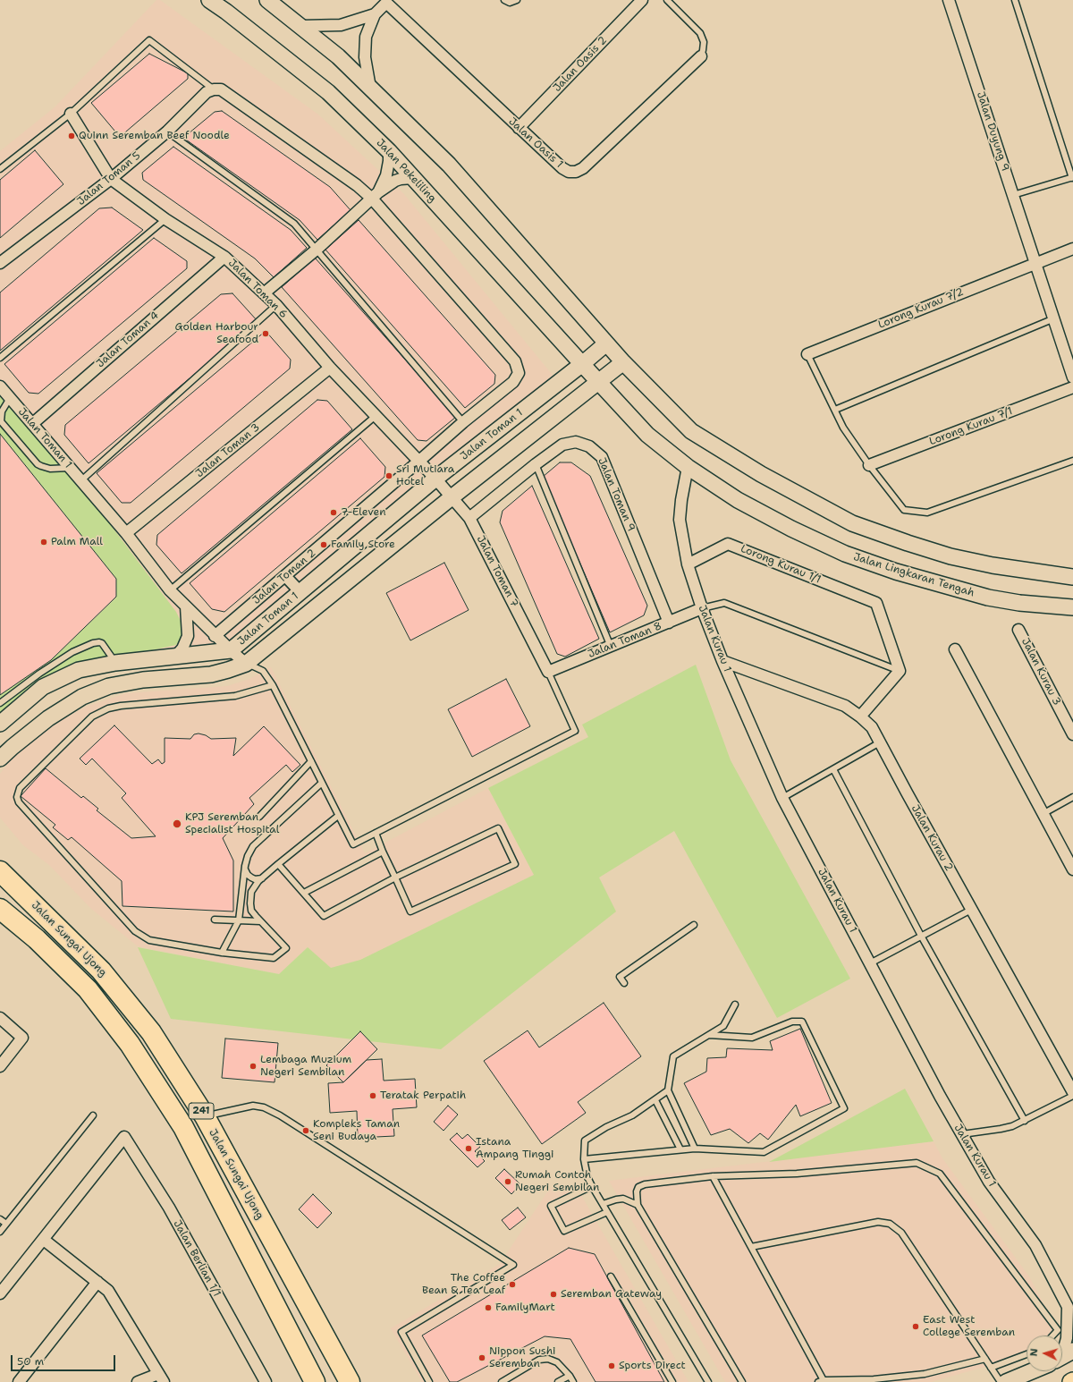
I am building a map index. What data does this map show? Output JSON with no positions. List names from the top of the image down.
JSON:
{
  "streets": {
    "highway": ["Jalan Sungai Ujong", "241"],
    "street": [
      "Jalan Oasis 2",
      "Jalan Duyung 9",
      "Jalan Oasis 1",
      "Jalan Pekeliling",
      "Jalan Toman 5",
      "Jalan Toman 6",
      "Lorong Kurau 7/2",
      "Jalan Toman 4",
      "Lorong Kurau 7/1",
      "Jalan Toman 1",
      "Jalan Toman 3",
      "Jalan Toman 9",
      "Lorong Kurau 1/1",
      "Jalan Toman 7",
      "Jalan Lingkaran Tengah",
      "Jalan Toman 2",
      "Jalan Kurau 1",
      "Jalan Toman 8",
      "Jalan Kurau 3",
      "Jalan Kurau 2",
      "Jalan Berlian 1/1"
    ]
  },
  "crossings": [
    ["Jalan Oasis 2", "Jalan Oasis 1"],
    ["Jalan Duyung 9", "Lorong Kurau 7/2"],
    ["Jalan Pekeliling", "Jalan Toman 1"],
    ["Jalan Pekeliling", "Jalan Lingkaran Tengah"],
    ["Jalan Toman 5", "Jalan Toman 6"],
    ["Jalan Toman 5", "Jalan Toman 2"],
    ["Jalan Toman 6", "Jalan Toman 4"],
    ["Jalan Toman 6", "Jalan Toman 1"],
    ["Jalan Toman 6", "Jalan Toman 3"],
    ["Jalan Toman 6", "Jalan Toman 7"],
    ["Jalan Toman 6", "Jalan Toman 2"],
    ["Jalan Toman 4", "Jalan Toman 1"],
    ["Jalan Toman 1", "Jalan Toman 3"],
    ["Jalan Toman 1", "Jalan Toman 7"],
    ["Jalan Toman 1", "Jalan Lingkaran Tengah"],
    ["Jalan Toman 1", "Jalan Toman 2"],
    ["Jalan Toman 9", "Jalan Toman 7"],
    ["Jalan Toman 9", "Jalan Toman 8"],
    ["Lorong Kurau 1/1", "Jalan Kurau 1"],
    ["Jalan Toman 7", "Jalan Toman 8"],
    ["Jalan Lingkaran Tengah", "Jalan Kurau 1"],
    ["Jalan Kurau 1", "Jalan Toman 8"],
    ["Jalan Kurau 1", "Jalan Kurau 2"]
  ],
  "places": [
    "Quinn Seremban Beef Noodle",
    "Golden Harbour Seafood",
    "Sri Mutiara Hotel",
    "7-Eleven",
    "Palm Mall",
    "Family Store",
    "KPJ Seremban Specialist Hospital",
    "Lembaga Muzium Negeri Sembilan",
    "Teratak Perpatih",
    "Kompleks Taman Seni Budaya",
    "Istana Ampang Tinggi",
    "Rumah Contoh Negeri Sembilan",
    "The Coffee Bean & Tea Leaf",
    "Seremban Gateway",
    "FamilyMart",
    "East West College Seremban",
    "Nippon Sushi Seremban",
    "Sports Direct"
  ],
  "scale_bar": "50 m",
  "north": "left"
}
